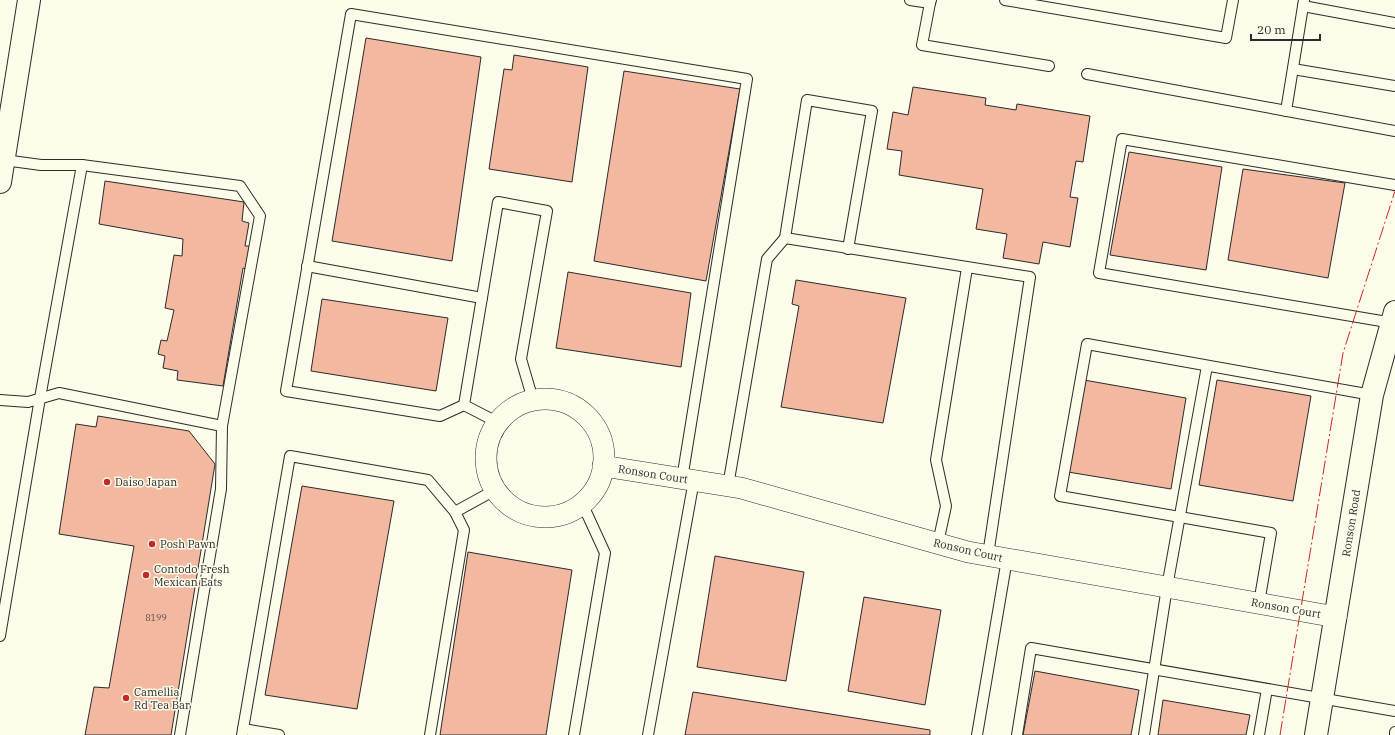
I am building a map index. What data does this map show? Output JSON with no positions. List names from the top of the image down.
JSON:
{
  "streets": {
    "street": ["Ronson Court", "Ronson Road"]
  },
  "crossings": [
    ["Ronson Court", "Ronson Road"]
  ],
  "places": [
    "Daiso Japan",
    "Posh Pawn",
    "Contodo Fresh Mexican Eats",
    "Camellia Rd Tea Bar"
  ],
  "house_numbers": ["8199"],
  "scale_bar": "20 m"
}
